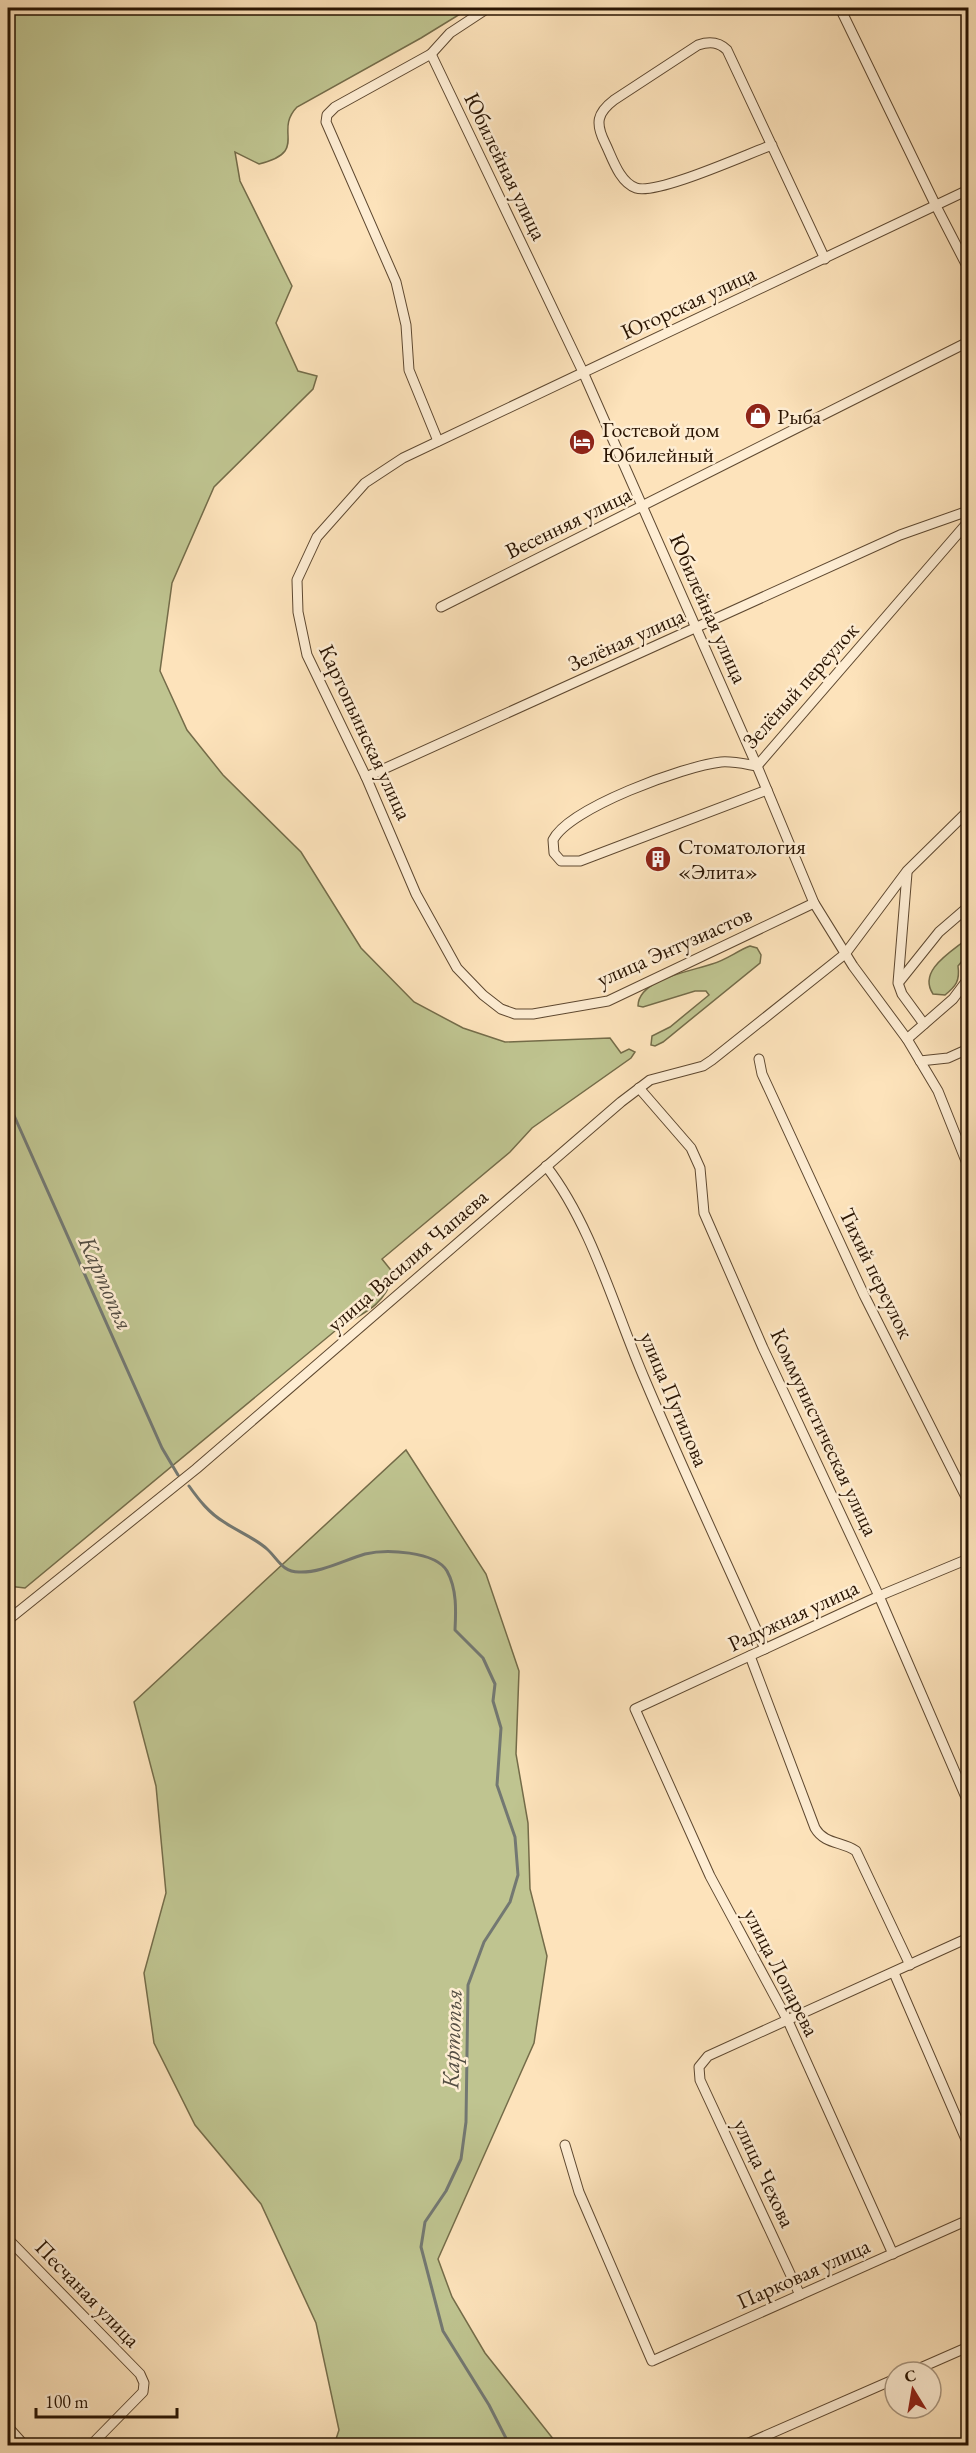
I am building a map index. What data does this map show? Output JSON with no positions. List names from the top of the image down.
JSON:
{
  "streets": {
    "street": [
      "Юбилейная улица",
      "Югорская улица",
      "Весенняя улица",
      "Зелёная улица",
      "Зелёный переулок",
      "Картопьинская улица",
      "улица Энтузиастов",
      "улица Василия Чапаева",
      "Тихий переулок",
      "улица Путилова",
      "Коммунистическая улица",
      "Радужная улица",
      "улица Лопарева",
      "улица Чехова",
      "Парковая улица",
      "Песчаная улица"
    ]
  },
  "crossings": [
    ["Юбилейная улица", "Югорская улица"],
    ["Юбилейная улица", "Весенняя улица"],
    ["Юбилейная улица", "Зелёная улица"],
    ["Юбилейная улица", "Зелёный переулок"],
    ["Юбилейная улица", "улица Энтузиастов"],
    ["Юбилейная улица", "улица Василия Чапаева"],
    ["Югорская улица", "Картопьинская улица"],
    ["Зелёная улица", "Картопьинская улица"],
    ["Картопьинская улица", "улица Энтузиастов"],
    ["улица Василия Чапаева", "улица Путилова"],
    ["улица Василия Чапаева", "Коммунистическая улица"],
    ["улица Путилова", "Радужная улица"],
    ["Коммунистическая улица", "Радужная улица"],
    ["Радужная улица", "улица Лопарева"],
    ["улица Лопарева", "улица Чехова"],
    ["улица Лопарева", "Парковая улица"],
    ["улица Чехова", "Парковая улица"]
  ],
  "water": ["Картопья"],
  "places": {
    "shop": ["Рыба"],
    "hotel": ["Гостевой дом Юбилейный"],
    "building": ["Стоматология «Элита»"]
  },
  "scale_bar": "100 m",
  "north": "top"
}
